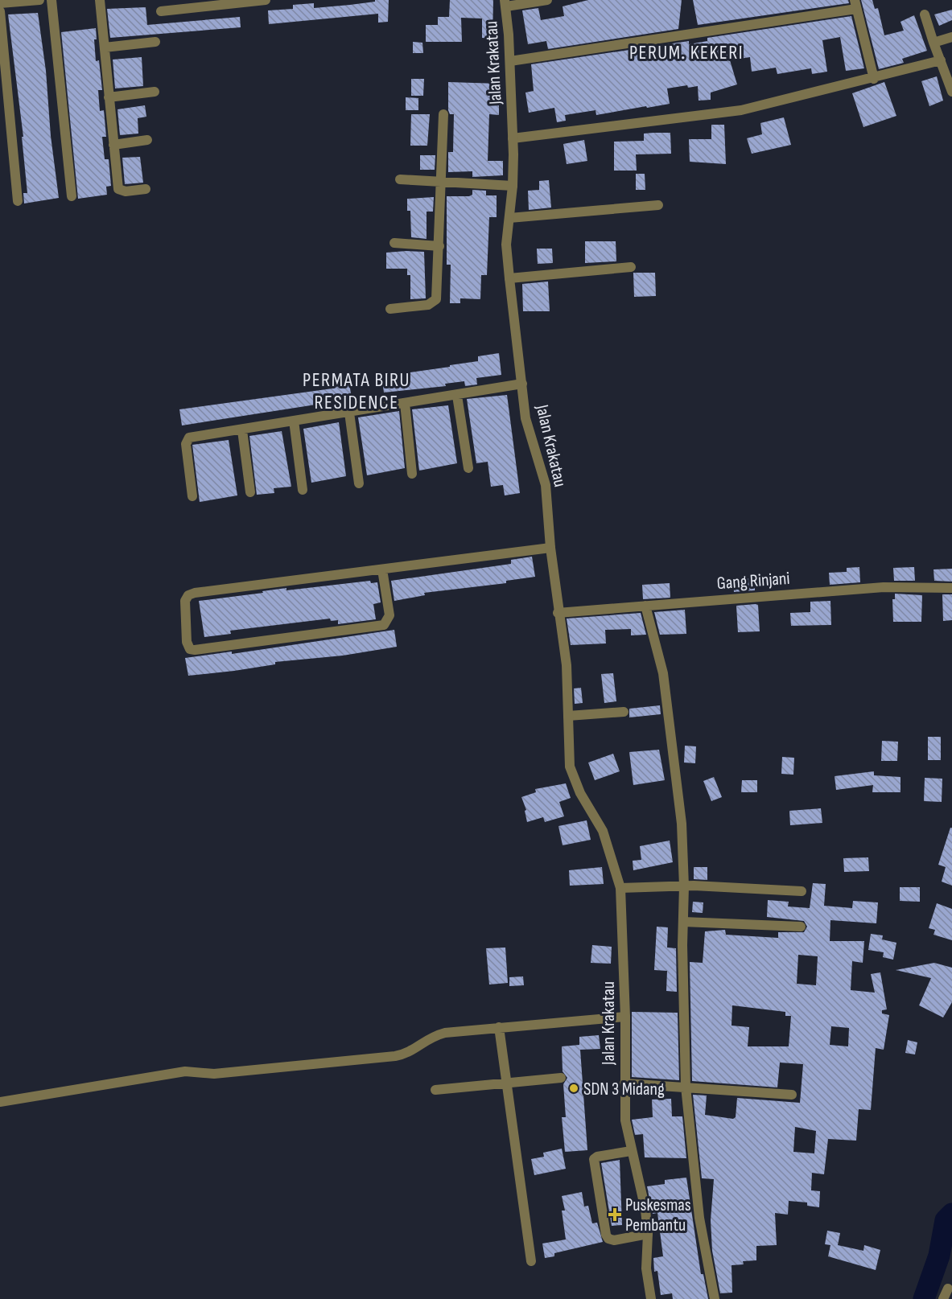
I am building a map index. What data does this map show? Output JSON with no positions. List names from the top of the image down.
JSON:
{
  "streets": {
    "street": ["Jalan Krakatau", "Gang Rinjani"]
  },
  "crossings": [
    ["Jalan Krakatau", "Gang Rinjani"]
  ],
  "districts": ["PERUM. KEKERI", "PERMATA BIRU RESIDENCE"],
  "places": {
    "other": ["SDN 3 Midang"],
    "health": ["Puskesmas Pembantu"]
  }
}
